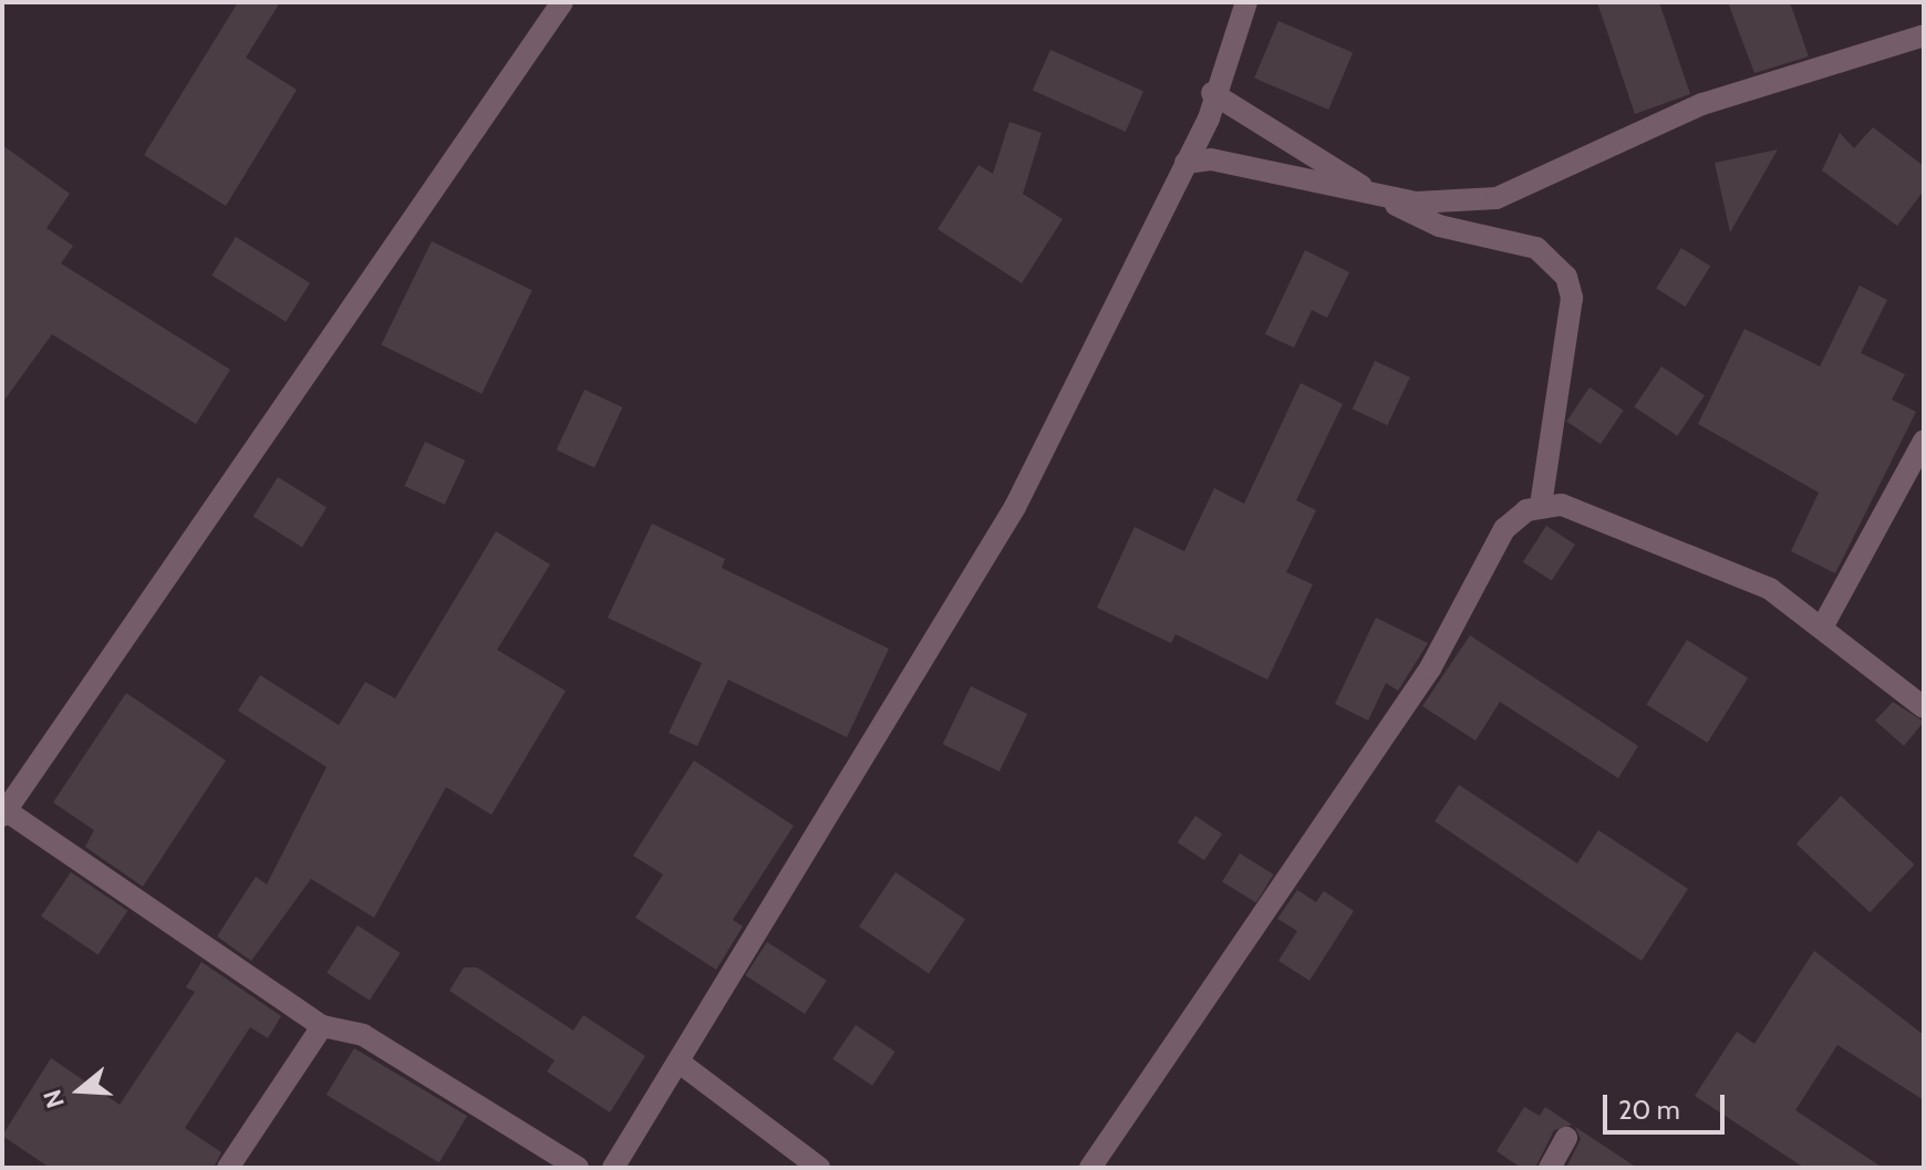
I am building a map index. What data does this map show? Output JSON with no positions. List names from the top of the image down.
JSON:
{
  "scale_bar": "20 m",
  "north": "left"
}
